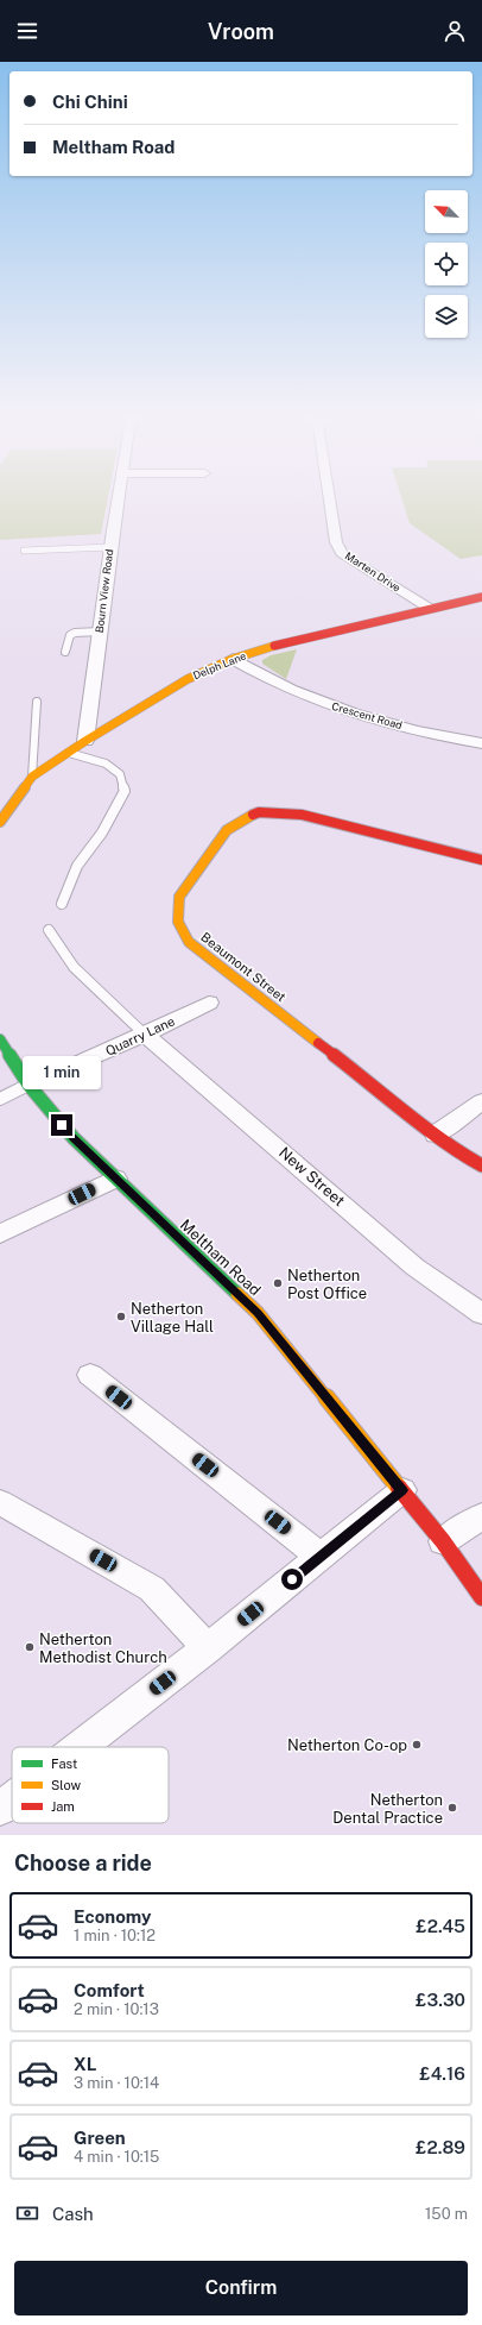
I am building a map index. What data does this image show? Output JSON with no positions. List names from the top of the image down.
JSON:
{
  "streets": {
    "street": [
      "Marten Drive",
      "Bourn View Road",
      "Delph Lane",
      "Crescent Road",
      "Beaumont Street",
      "Quarry Lane",
      "New Street",
      "Meltham Road"
    ]
  },
  "crossings": [
    ["Marten Drive", "Delph Lane"],
    ["Bourn View Road", "Delph Lane"],
    ["Delph Lane", "Crescent Road"],
    ["Quarry Lane", "New Street"]
  ],
  "places": [
    "Netherton Post Office",
    "Netherton Village Hall",
    "Netherton Methodist Church",
    "Netherton Co-op",
    "Netherton Dental Practice"
  ],
  "legend": ["Fast", "Slow", "Jam"],
  "north": "top left",
  "page": {
    "header": "Vroom",
    "banner": ["Chi Chini", "Meltham Road"],
    "bubble": "1 min",
    "heading": "Choose a ride",
    "list": [
      {
        "name": "Economy",
        "note": "1 min · 10:12",
        "value": "£2.45"
      },
      {
        "name": "Comfort",
        "note": "2 min · 10:13",
        "value": "£3.30"
      },
      {
        "name": "XL",
        "note": "3 min · 10:14",
        "value": "£4.16"
      },
      {
        "name": "Green",
        "note": "4 min · 10:15",
        "value": "£2.89"
      }
    ],
    "pay": ["Cash", "150 m"],
    "buttons": "Confirm"
  }
}
